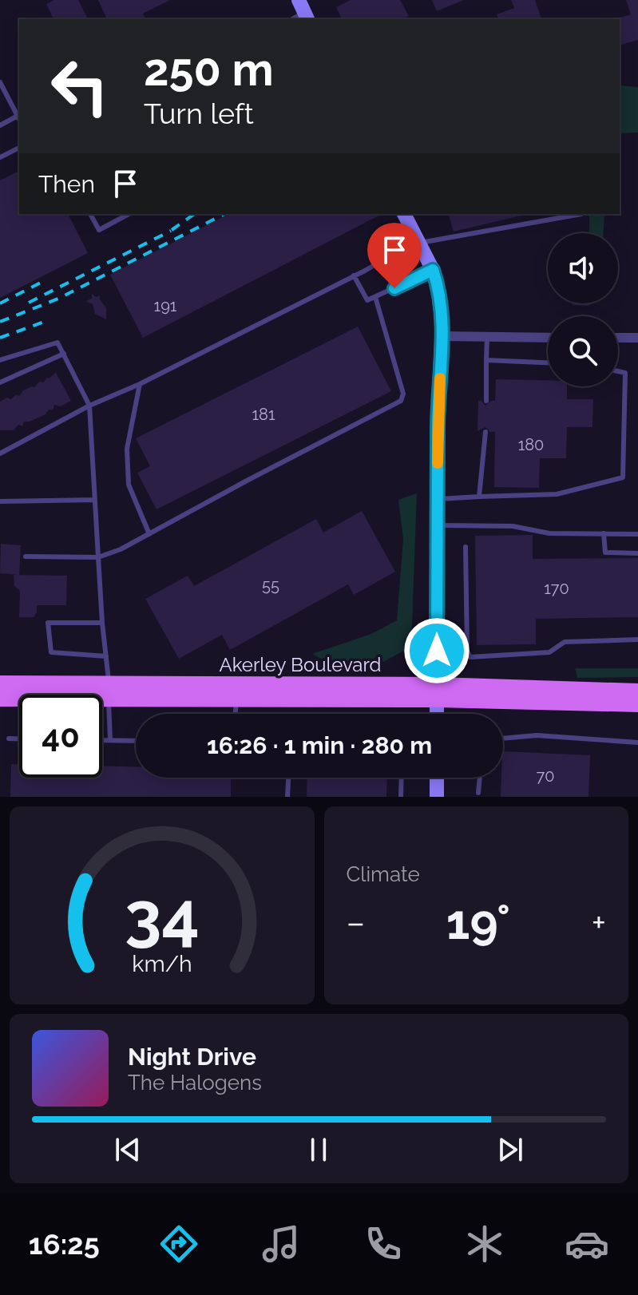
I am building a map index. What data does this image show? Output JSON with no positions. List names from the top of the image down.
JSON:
{
  "streets": {
    "main road": ["Akerley Boulevard"]
  },
  "house_numbers": [
    "191",
    "181",
    "180",
    "55",
    "170",
    "70"
  ],
  "page": {
    "turn": ["250 m", "Turn left"],
    "then": "Then",
    "limit": "40",
    "trip": "16:26 · 1 min · 280 m",
    "tile": "Climate",
    "heat": ["−", "19°", "+"],
    "song": ["Night Drive", "The Halogens"],
    "tabs": "16:25",
    "gauge": ["34", "km/h"]
  }
}
